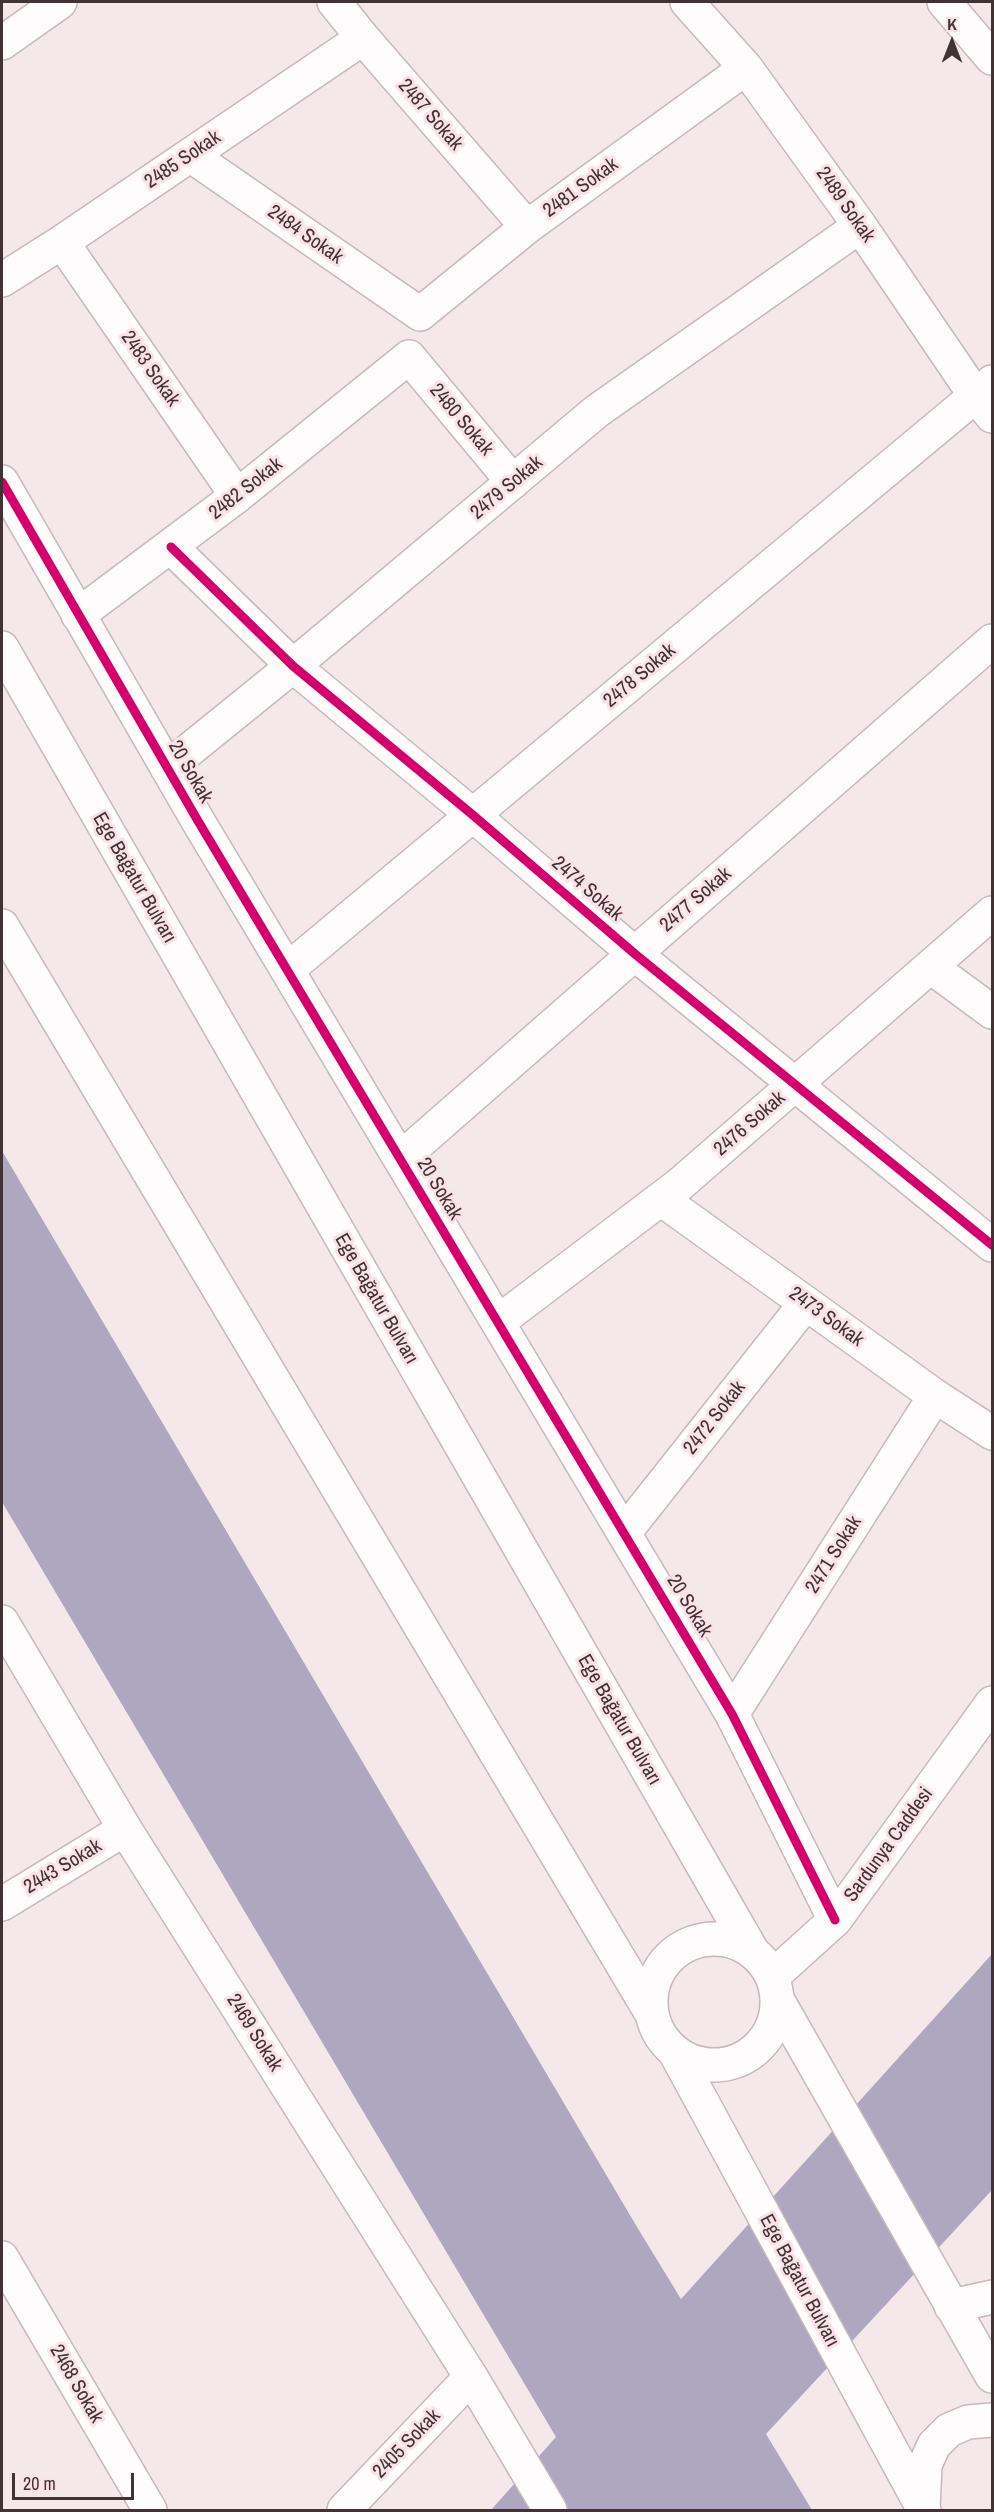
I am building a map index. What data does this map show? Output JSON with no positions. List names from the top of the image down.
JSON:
{
  "streets": {
    "street": [
      "2487 Sokak",
      "2485 Sokak",
      "2481 Sokak",
      "2489 Sokak",
      "2484 Sokak",
      "2483 Sokak",
      "2480 Sokak",
      "2479 Sokak",
      "2482 Sokak",
      "2478 Sokak",
      "20 Sokak",
      "Ege Bağatur Bulvarı",
      "2474 Sokak",
      "2477 Sokak",
      "2476 Sokak",
      "2473 Sokak",
      "2472 Sokak",
      "2471 Sokak",
      "Sardunya Caddesi",
      "2443 Sokak",
      "2469 Sokak",
      "2468 Sokak",
      "2405 Sokak"
    ]
  },
  "crossings": [
    ["2487 Sokak", "2485 Sokak"],
    ["2487 Sokak", "2481 Sokak"],
    ["2485 Sokak", "2484 Sokak"],
    ["2485 Sokak", "2483 Sokak"],
    ["2481 Sokak", "2489 Sokak"],
    ["2481 Sokak", "2484 Sokak"],
    ["2489 Sokak", "2479 Sokak"],
    ["2489 Sokak", "2478 Sokak"],
    ["2483 Sokak", "2482 Sokak"],
    ["2480 Sokak", "2479 Sokak"],
    ["2480 Sokak", "2482 Sokak"],
    ["2479 Sokak", "20 Sokak"],
    ["2479 Sokak", "2474 Sokak"],
    ["2482 Sokak", "20 Sokak"],
    ["2482 Sokak", "2474 Sokak"],
    ["2478 Sokak", "20 Sokak"],
    ["2478 Sokak", "2474 Sokak"],
    ["20 Sokak", "2477 Sokak"],
    ["20 Sokak", "2476 Sokak"],
    ["20 Sokak", "2472 Sokak"],
    ["20 Sokak", "2471 Sokak"],
    ["20 Sokak", "Sardunya Caddesi"],
    ["Ege Bağatur Bulvarı", "Sardunya Caddesi"],
    ["2474 Sokak", "2477 Sokak"],
    ["2474 Sokak", "2476 Sokak"],
    ["2476 Sokak", "2473 Sokak"],
    ["2473 Sokak", "2472 Sokak"],
    ["2473 Sokak", "2471 Sokak"],
    ["2443 Sokak", "2469 Sokak"],
    ["2469 Sokak", "2405 Sokak"]
  ],
  "scale_bar": "20 m",
  "north": "top"
}
